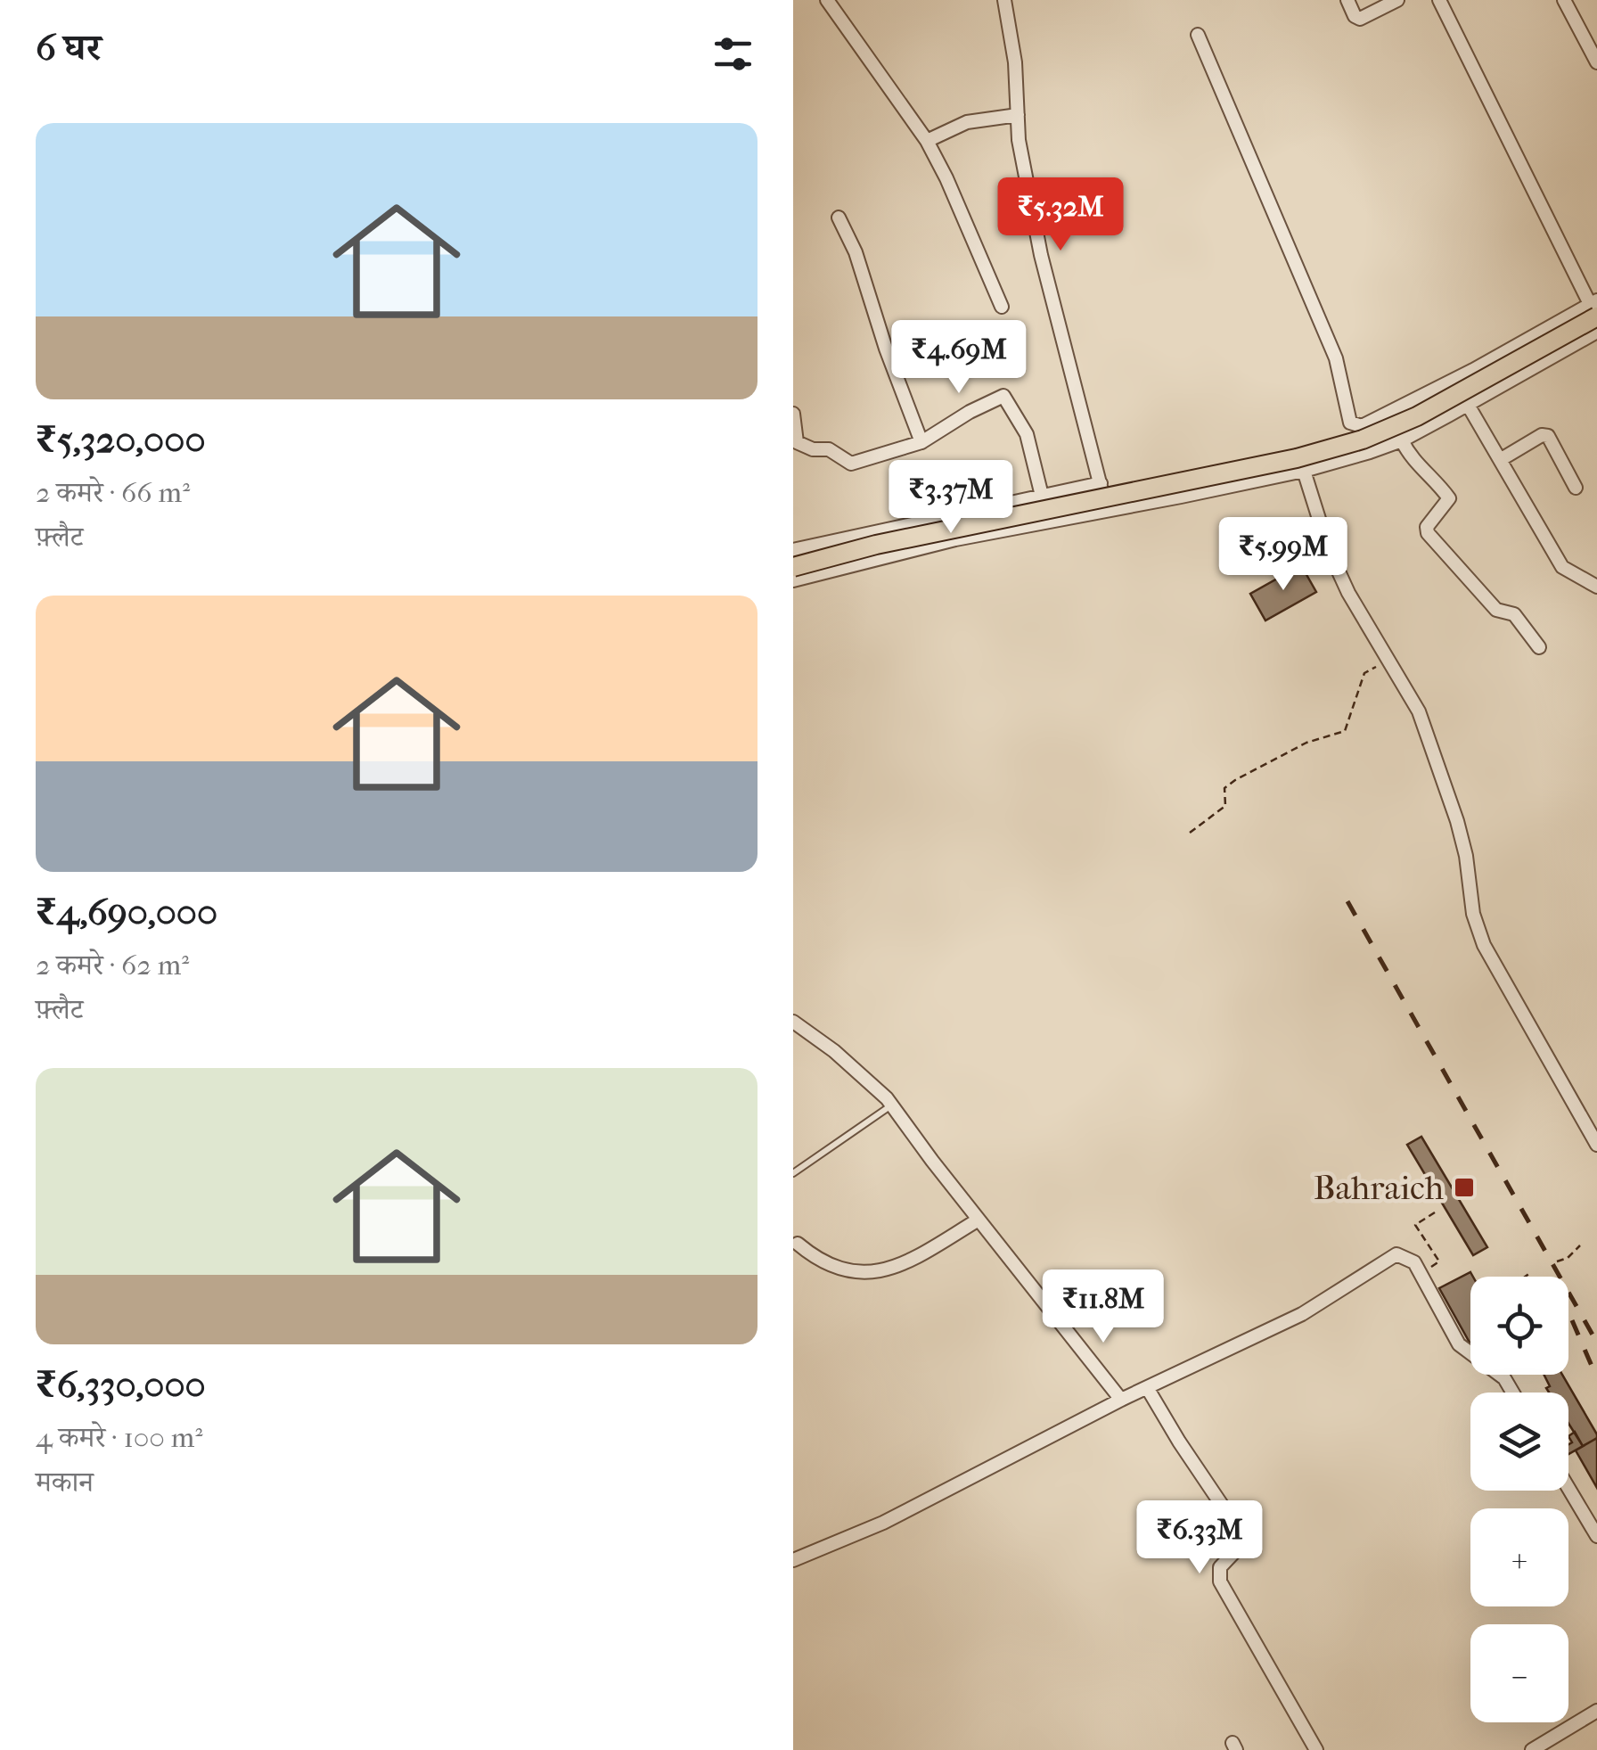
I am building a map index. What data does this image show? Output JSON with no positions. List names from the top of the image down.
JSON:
{
  "places": {
    "transit": ["Bahraich"]
  },
  "page": {
    "heading": "6 घर",
    "list": [
      {
        "name": "₹5,320,000",
        "note": "2 कमरे · 66 m² · फ़्लैट"
      },
      {
        "name": "₹4,690,000",
        "note": "2 कमरे · 62 m² · फ़्लैट"
      },
      {
        "name": "₹6,330,000",
        "note": "4 कमरे · 100 m² · मकान"
      }
    ],
    "price": [
      "₹5.32M",
      "₹4.69M",
      "₹3.37M",
      "₹5.99M",
      "₹11.8M",
      "₹6.33M"
    ],
    "map_buttons": ["+", "−"]
  }
}
